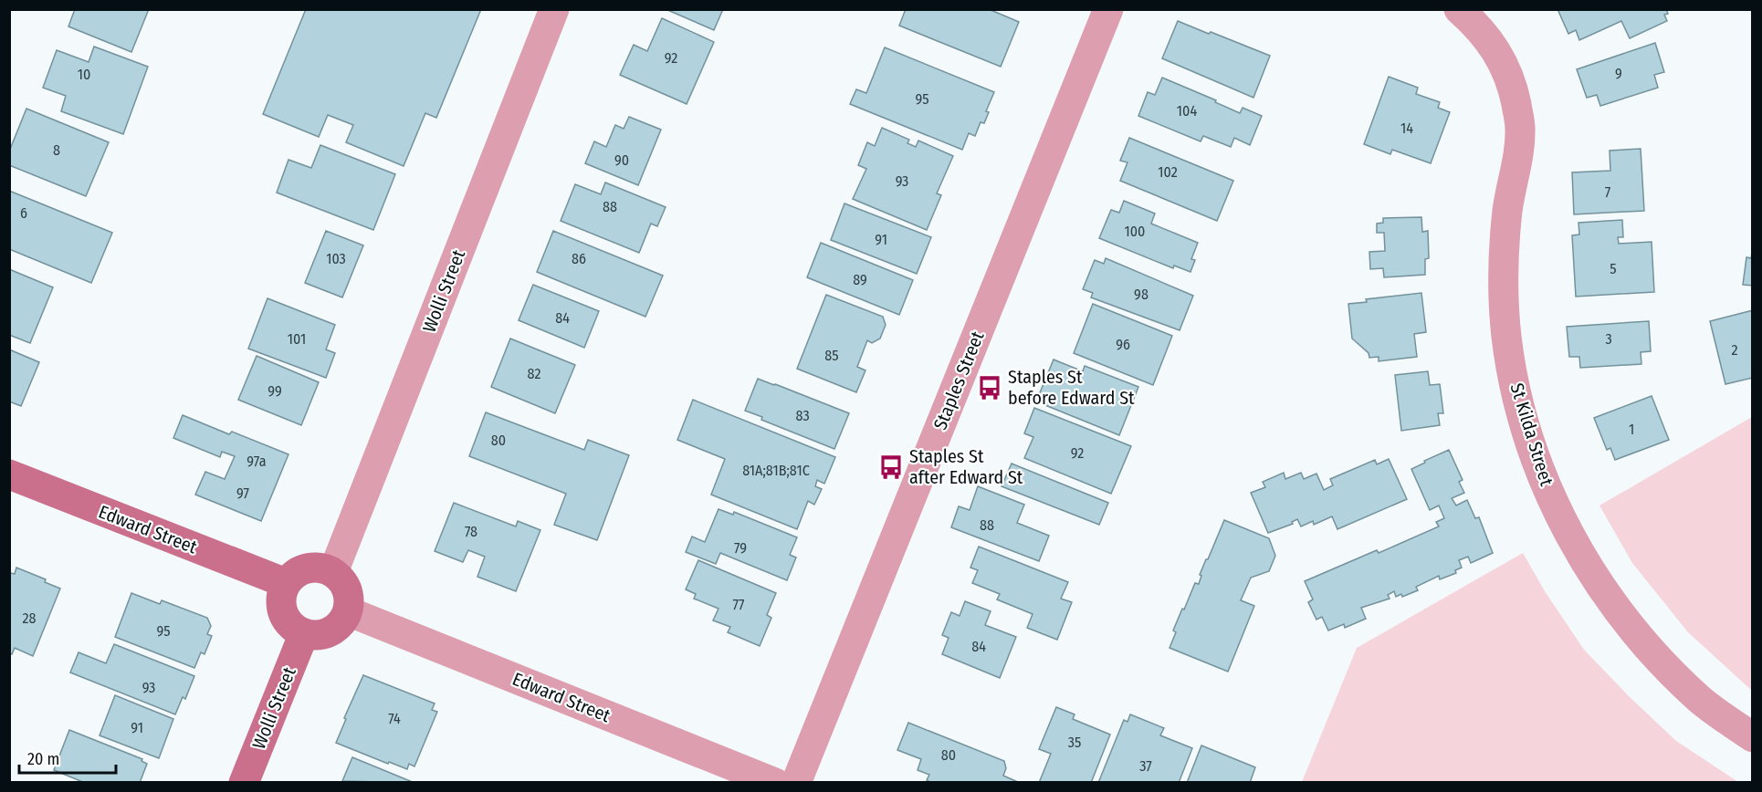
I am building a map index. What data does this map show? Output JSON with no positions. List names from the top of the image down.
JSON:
{
  "streets": {
    "street": [
      "Wolli Street",
      "Staples Street",
      "St Kilda Street",
      "Edward Street"
    ]
  },
  "crossings": [
    ["Wolli Street", "Edward Street"]
  ],
  "places": {
    "bus stop": ["Staples St before Edward St", "Staples St after Edward St"]
  },
  "house_numbers": [
    "92",
    "9",
    "10",
    "95",
    "104",
    "14",
    "8",
    "90",
    "102",
    "93",
    "7",
    "88",
    "6",
    "100",
    "91",
    "103",
    "86",
    "5",
    "89",
    "98",
    "84",
    "101",
    "3",
    "96",
    "2",
    "85",
    "82",
    "99",
    "83",
    "1",
    "80",
    "92",
    "97a",
    "81A;81B;81C",
    "97",
    "88",
    "78",
    "79",
    "77",
    "28",
    "95",
    "84",
    "93",
    "74",
    "91",
    "35",
    "80",
    "37"
  ],
  "scale_bar": "20 m"
}
